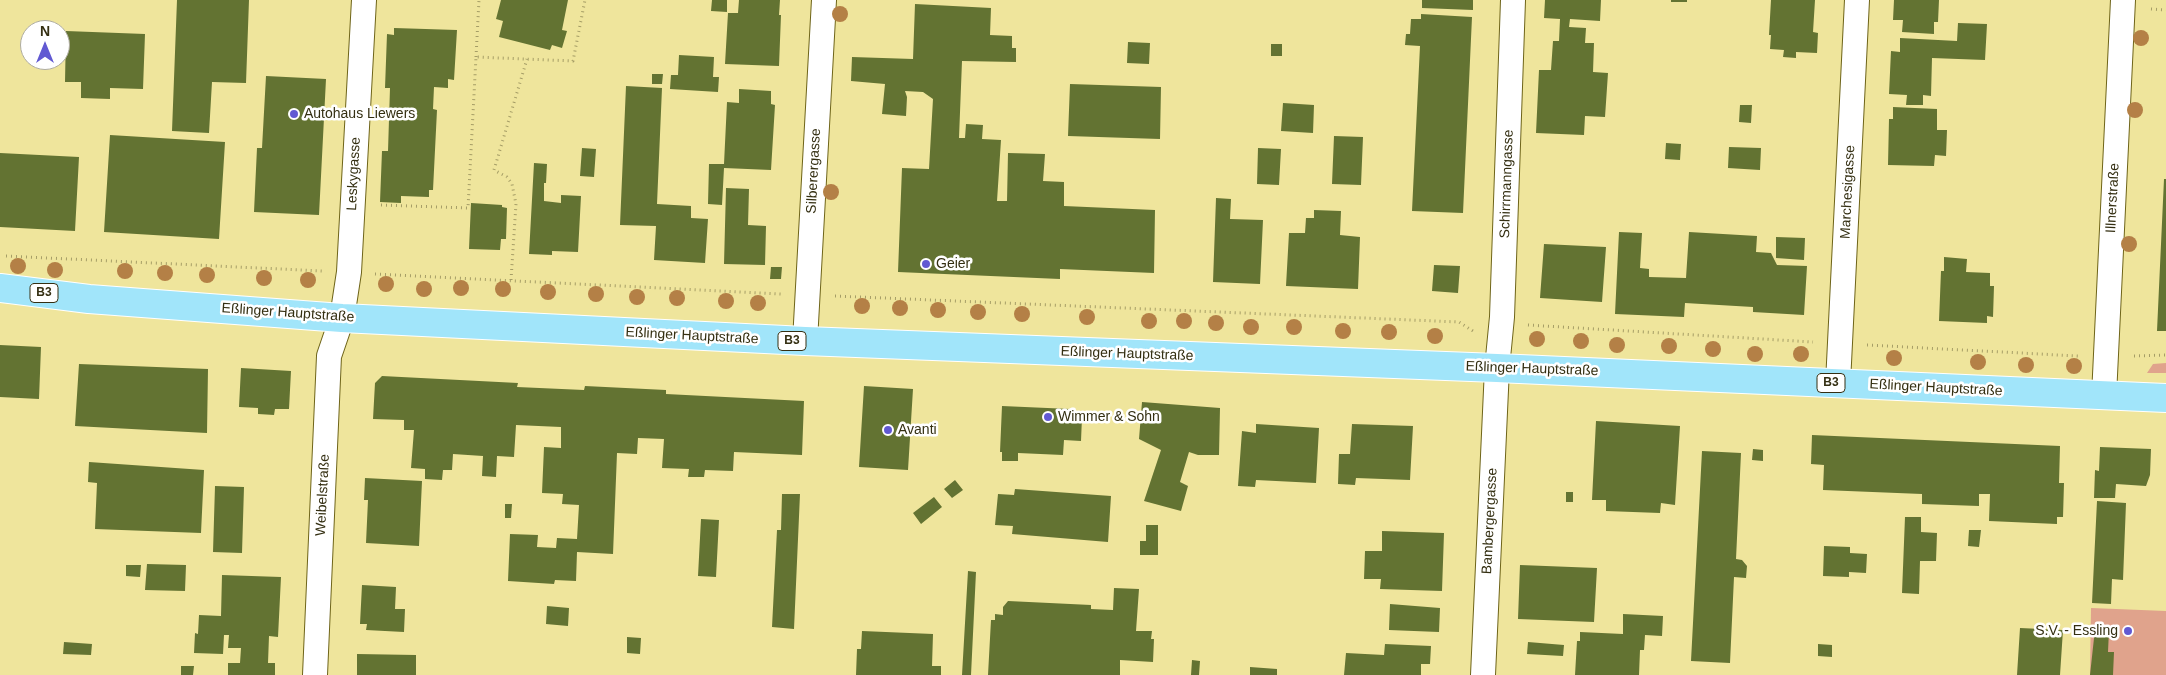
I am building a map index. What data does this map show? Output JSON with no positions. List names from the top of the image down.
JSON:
{
  "streets": {
    "main road": ["B3", "Eßlinger Hauptstraße"],
    "street": [
      "Silberergasse",
      "Leskygasse",
      "Schirrmanngasse",
      "Marchesigasse",
      "Illnerstraße",
      "Weibelstraße",
      "Bambergergasse"
    ]
  },
  "crossings": [
    ["Silberergasse", "Eßlinger Hauptstraße"],
    ["Leskygasse", "Eßlinger Hauptstraße"],
    ["Leskygasse", "Weibelstraße"],
    ["Schirrmanngasse", "Eßlinger Hauptstraße"],
    ["Schirrmanngasse", "Bambergergasse"],
    ["Marchesigasse", "Eßlinger Hauptstraße"],
    ["Illnerstraße", "Eßlinger Hauptstraße"],
    ["Eßlinger Hauptstraße", "Weibelstraße"],
    ["Eßlinger Hauptstraße", "Bambergergasse"]
  ],
  "places": [
    "Autohaus Liewers",
    "Geier",
    "Wimmer & Sohn",
    "Avanti",
    "S.V. - Essling"
  ],
  "north": "top"
}
